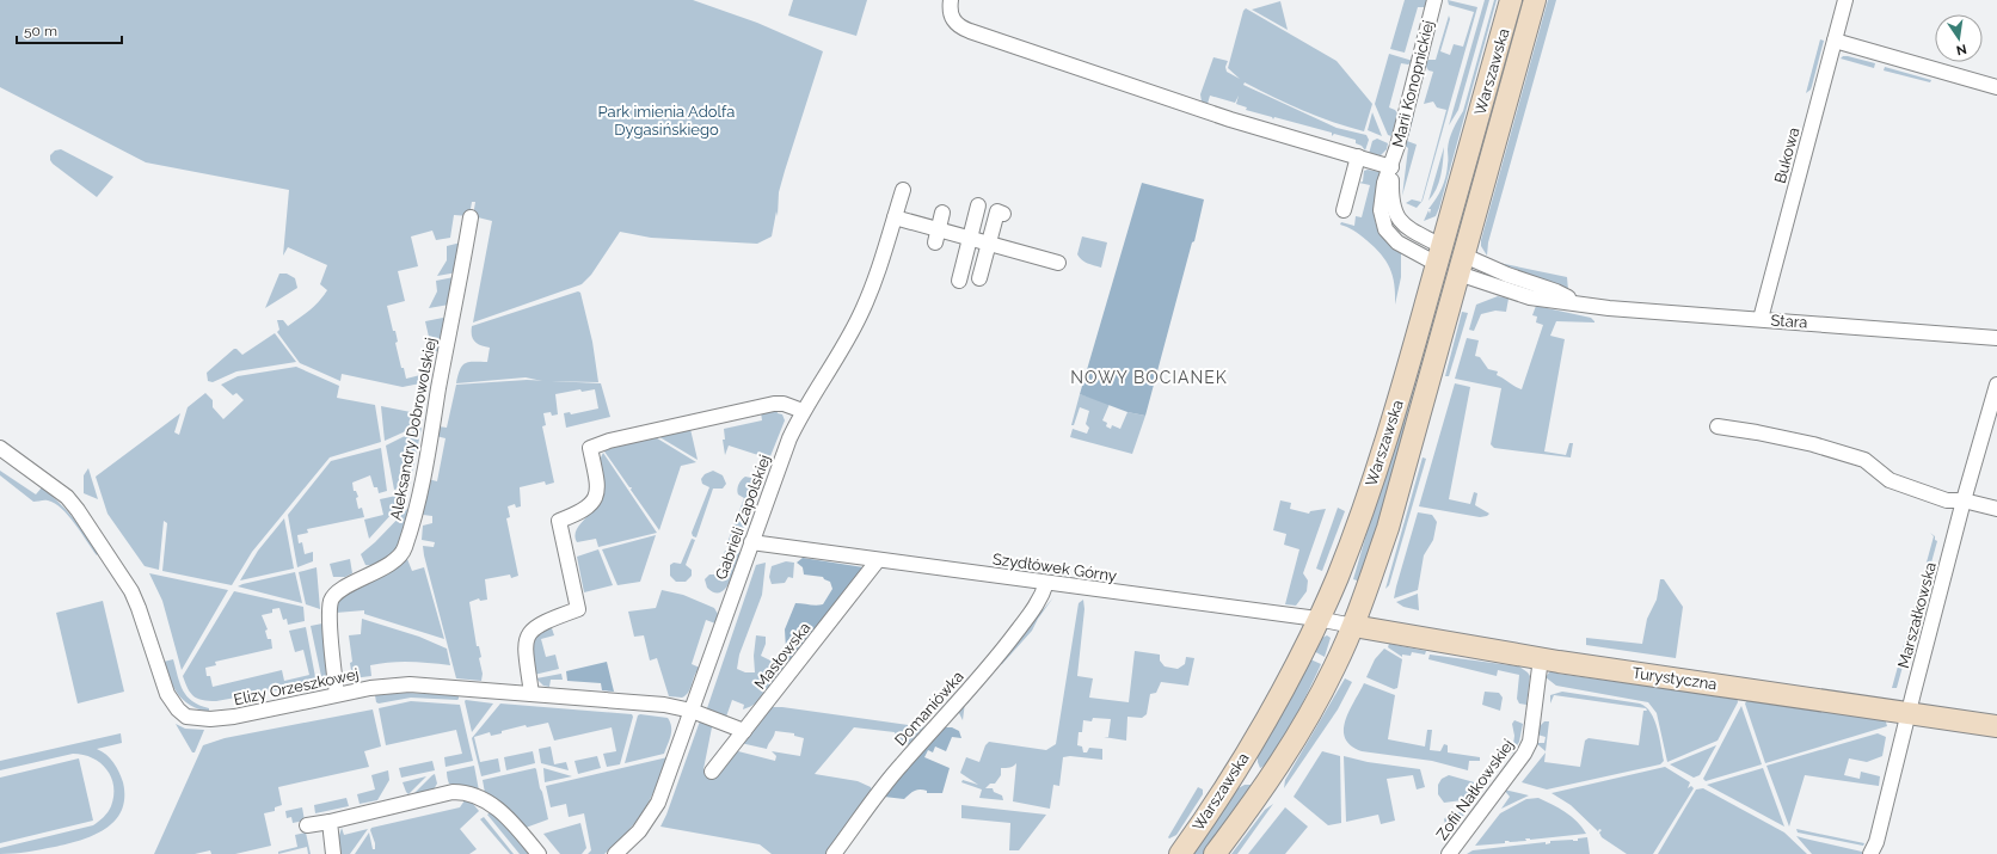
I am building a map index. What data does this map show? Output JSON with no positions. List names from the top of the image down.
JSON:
{
  "streets": {
    "main road": ["Warszawska", "Stara", "Turystyczna"],
    "street": [
      "Marii Konopnickiej",
      "Bukowa",
      "Aleksandry Dobrowolskiej",
      "Gabrieli Zapolskiej",
      "Szydłówek Górny",
      "Marszałkowska",
      "Masłowska",
      "Elizy Orzeszkowej",
      "Domaniówka",
      "Zofii Nałkowskiej"
    ]
  },
  "crossings": [
    ["Warszawska", "Marii Konopnickiej"],
    ["Warszawska", "Stara"],
    ["Warszawska", "Szydłówek Górny"],
    ["Warszawska", "Turystyczna"],
    ["Marii Konopnickiej", "Stara"],
    ["Bukowa", "Stara"],
    ["Aleksandry Dobrowolskiej", "Elizy Orzeszkowej"],
    ["Gabrieli Zapolskiej", "Szydłówek Górny"],
    ["Gabrieli Zapolskiej", "Elizy Orzeszkowej"],
    ["Szydłówek Górny", "Masłowska"],
    ["Szydłówek Górny", "Turystyczna"],
    ["Szydłówek Górny", "Domaniówka"],
    ["Marszałkowska", "Turystyczna"],
    ["Masłowska", "Elizy Orzeszkowej"],
    ["Turystyczna", "Zofii Nałkowskiej"]
  ],
  "districts": ["NOWY BOCIANEK"],
  "parks": ["Park imienia Adolfa Dygasińskiego"],
  "scale_bar": "50 m",
  "north": "bottom"
}
